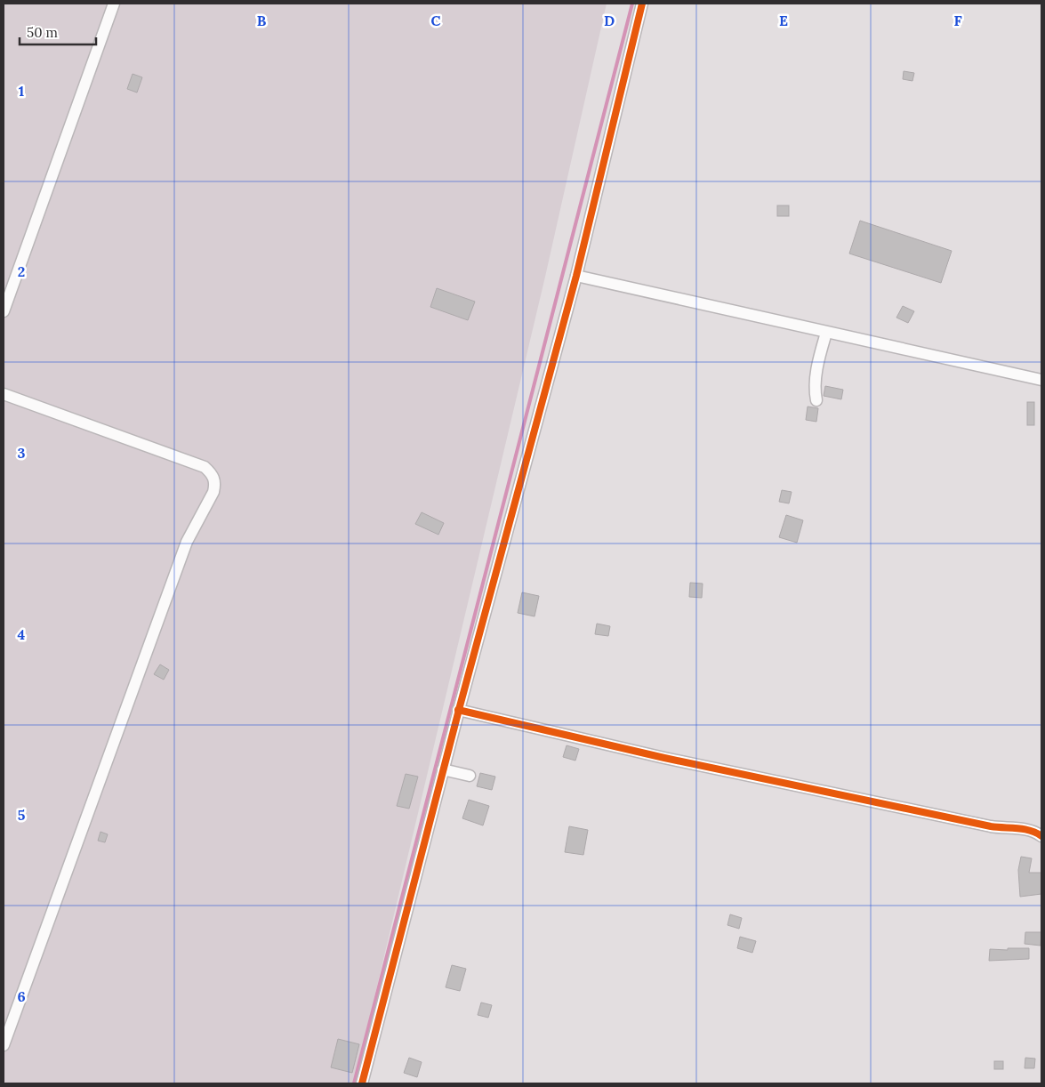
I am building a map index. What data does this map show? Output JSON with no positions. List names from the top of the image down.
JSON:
{
  "scale_bar": "50 m",
  "grid": {
    "columns": [
      "B",
      "C",
      "D",
      "E",
      "F"
    ],
    "rows": [
      "1",
      "2",
      "3",
      "4",
      "5",
      "6"
    ]
  }
}
